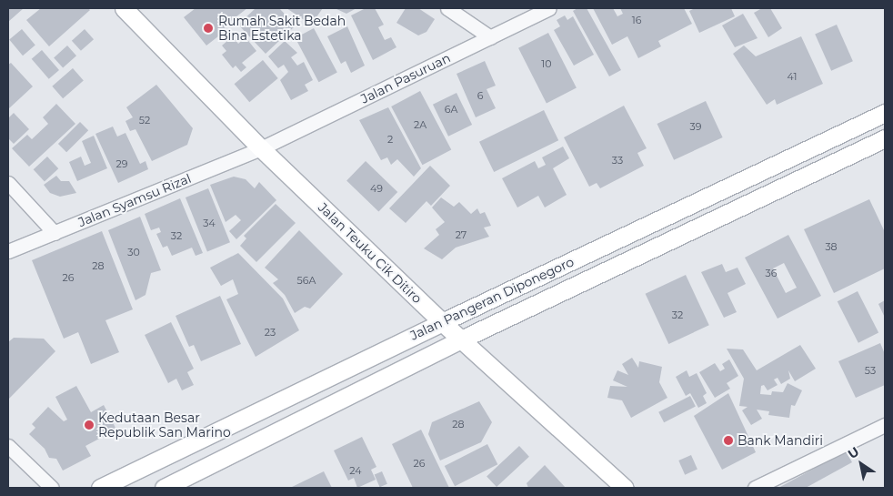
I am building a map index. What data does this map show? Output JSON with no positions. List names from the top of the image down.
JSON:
{
  "streets": {
    "main road": ["Jalan Teuku Cik Ditiro", "Jalan Pangeran Diponegoro"],
    "street": ["Jalan Pasuruan", "Jalan Syamsu Rizal"]
  },
  "crossings": [
    ["Jalan Pasuruan", "Jalan Syamsu Rizal"],
    ["Jalan Pasuruan", "Jalan Teuku Cik Ditiro"],
    ["Jalan Syamsu Rizal", "Jalan Teuku Cik Ditiro"],
    ["Jalan Teuku Cik Ditiro", "Jalan Pangeran Diponegoro"]
  ],
  "places": ["Rumah Sakit Bedah Bina Estetika", "Kedutaan Besar Republik San Marino", "Bank Mandiri"],
  "house_numbers": [
    "16",
    "10",
    "41",
    "6",
    "6A",
    "52",
    "2A",
    "39",
    "2",
    "33",
    "29",
    "49",
    "34",
    "27",
    "32",
    "38",
    "30",
    "28",
    "36",
    "26",
    "56A",
    "32",
    "23",
    "53",
    "28",
    "26",
    "24"
  ],
  "north": "top left"
}
